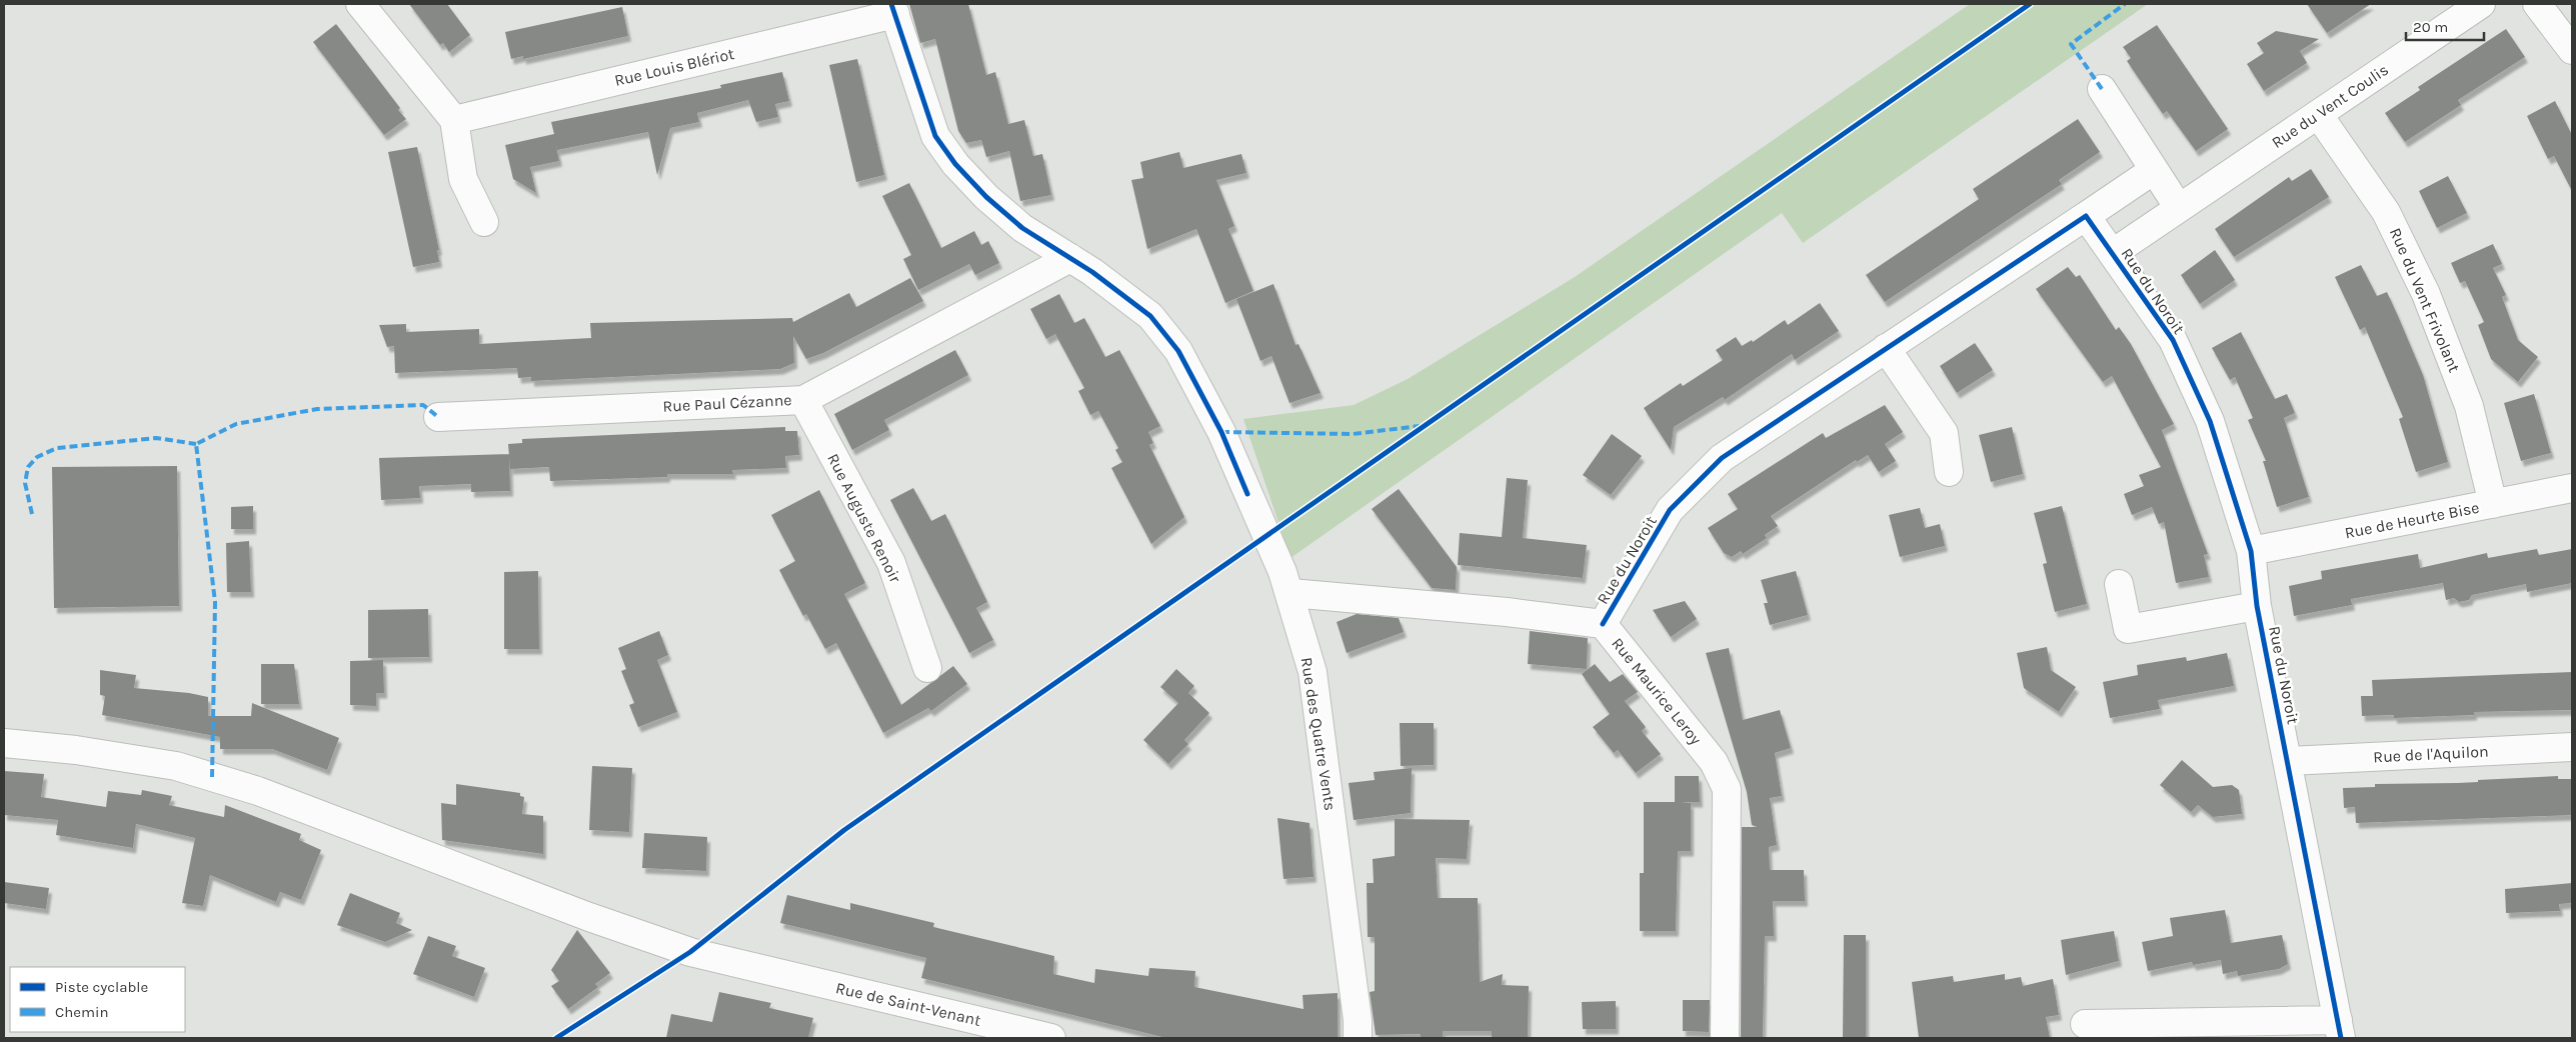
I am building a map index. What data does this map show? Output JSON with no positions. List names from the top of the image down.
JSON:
{
  "streets": {
    "street": [
      "Rue Louis Blériot",
      "Rue du Vent Coulis",
      "Rue du Noroit",
      "Rue du Vent Frivolant",
      "Rue Paul Cézanne",
      "Rue Auguste Renoir",
      "Rue de Heurte Bise",
      "Rue Maurice Leroy",
      "Rue des Quatre Vents",
      "Rue de l'Aquilon",
      "Rue de Saint-Venant"
    ]
  },
  "crossings": [
    ["Rue Louis Blériot", "Rue des Quatre Vents"],
    ["Rue du Vent Coulis", "Rue du Noroit"],
    ["Rue du Vent Coulis", "Rue du Vent Frivolant"],
    ["Rue du Noroit", "Rue de Heurte Bise"],
    ["Rue du Noroit", "Rue Maurice Leroy"],
    ["Rue du Noroit", "Rue de l'Aquilon"],
    ["Rue du Vent Frivolant", "Rue de Heurte Bise"],
    ["Rue Paul Cézanne", "Rue Auguste Renoir"],
    ["Rue Paul Cézanne", "Rue des Quatre Vents"],
    ["Rue Maurice Leroy", "Rue des Quatre Vents"]
  ],
  "legend": ["Piste cyclable", "Chemin"],
  "scale_bar": "20 m"
}
